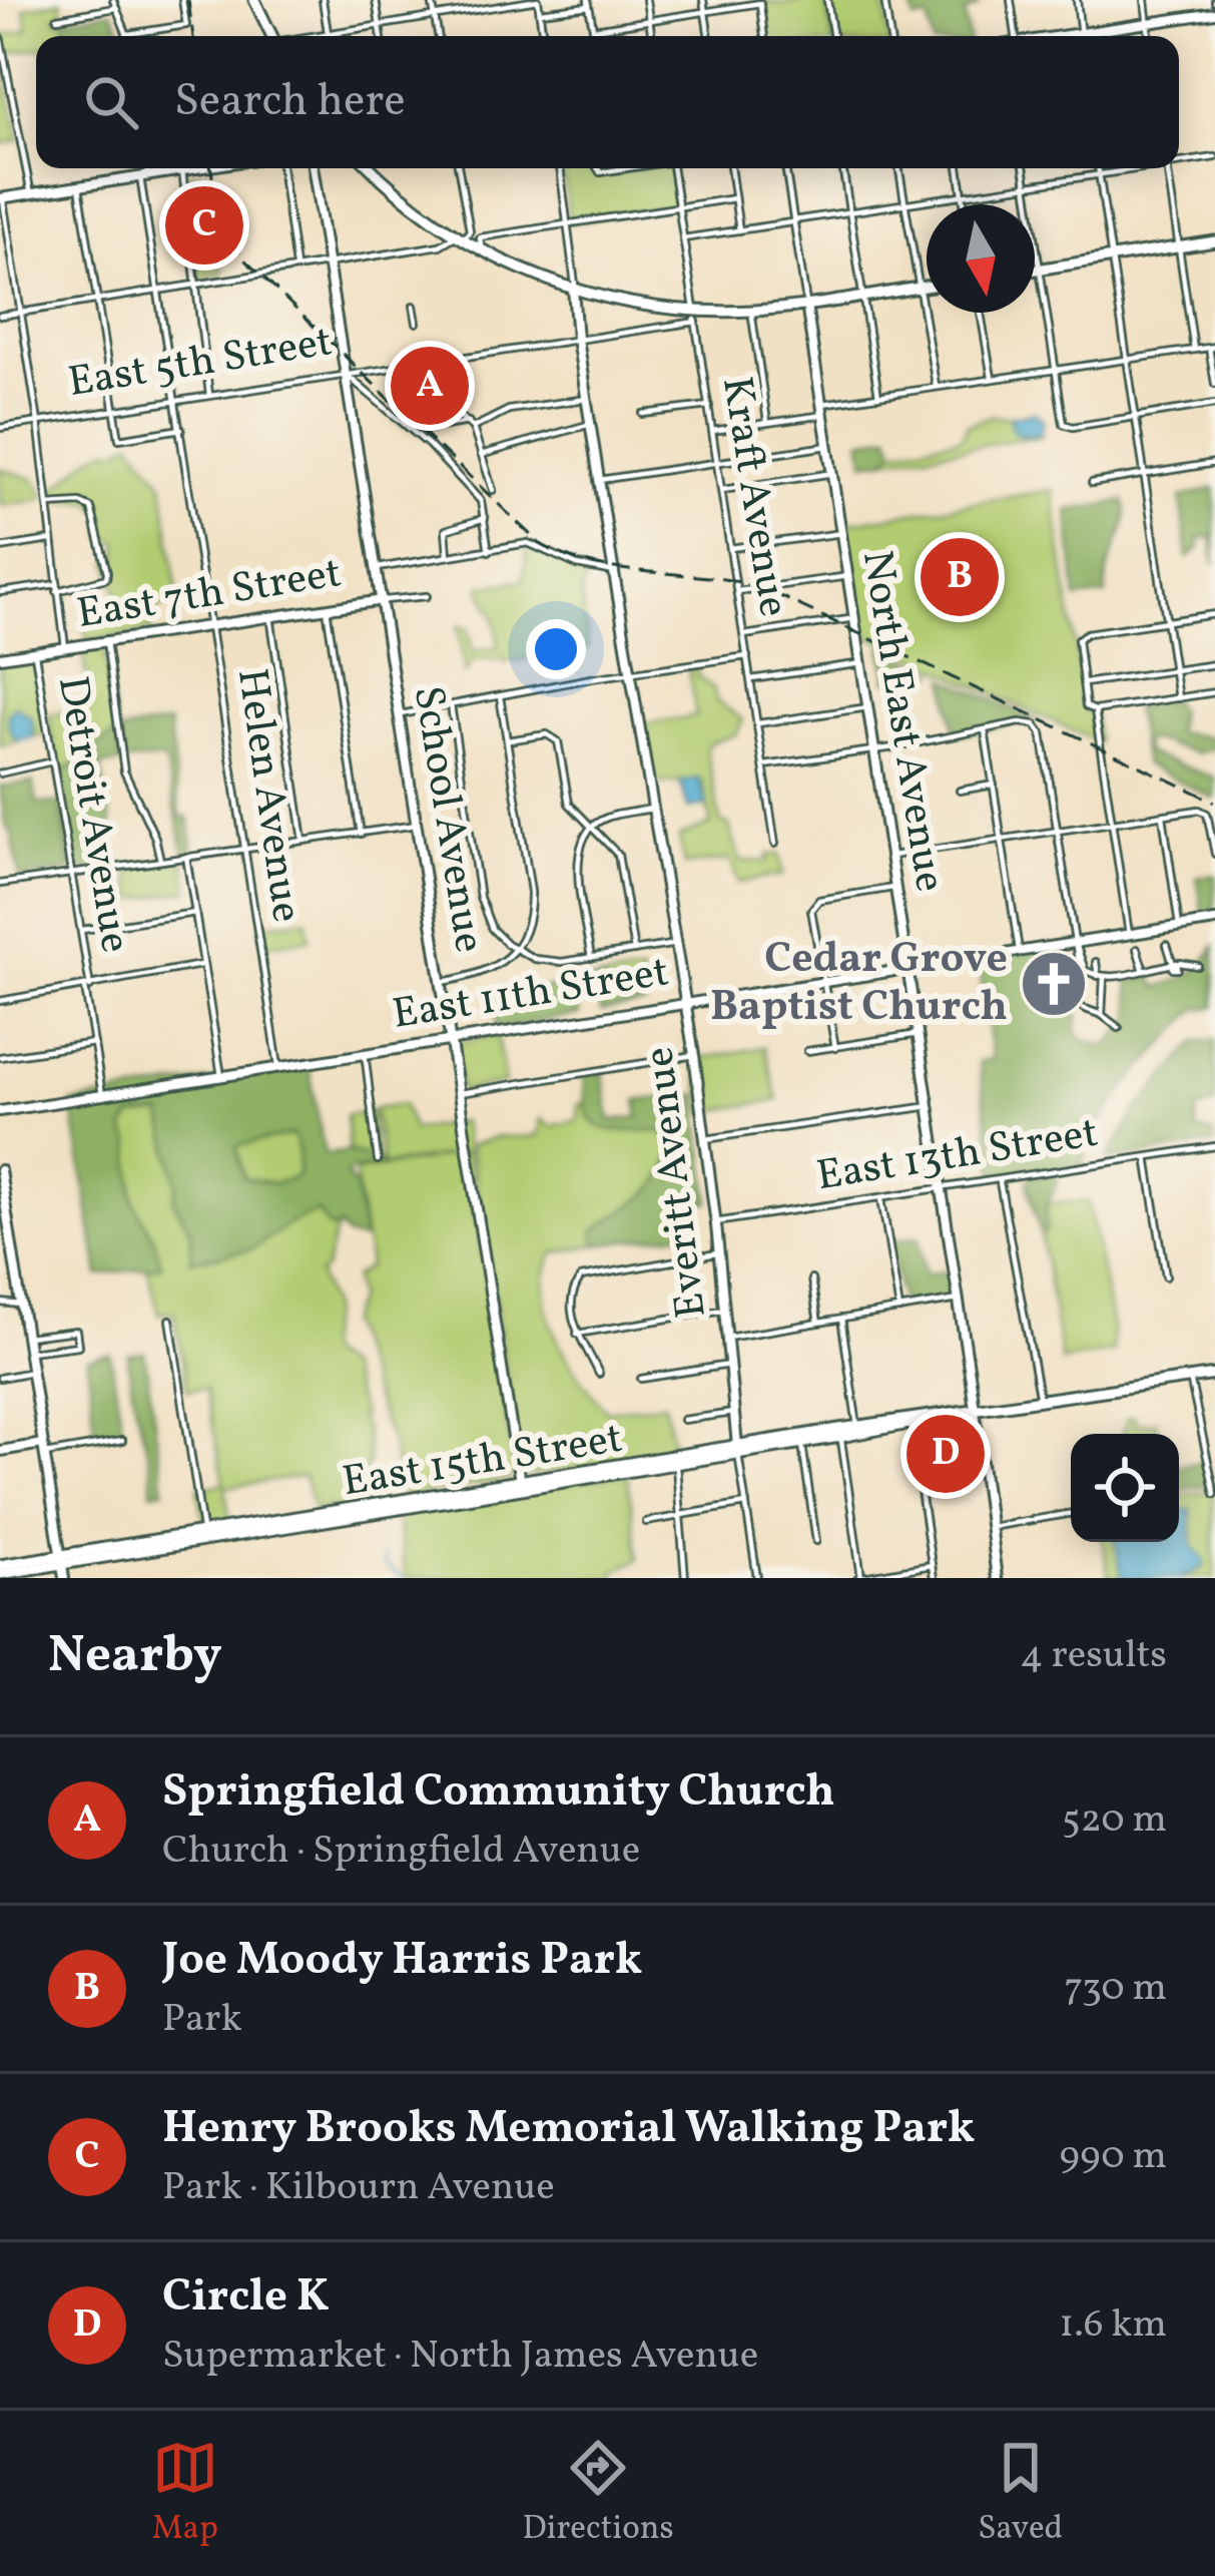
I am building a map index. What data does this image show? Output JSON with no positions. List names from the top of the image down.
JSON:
{
  "streets": {
    "main road": ["East 15th Street"],
    "street": [
      "East 5th Street",
      "Kraft Avenue",
      "East 7th Street",
      "North East Avenue",
      "Helen Avenue",
      "Detroit Avenue",
      "School Avenue",
      "East 11th Street",
      "East 13th Street",
      "Everitt Avenue"
    ]
  },
  "crossings": [
    ["East 5th Street", "Kraft Avenue"],
    ["East 5th Street", "Helen Avenue"],
    ["East 5th Street", "School Avenue"],
    ["East 5th Street", "Everitt Avenue"],
    ["East 7th Street", "Helen Avenue"],
    ["East 7th Street", "Detroit Avenue"],
    ["East 7th Street", "School Avenue"],
    ["North East Avenue", "East 11th Street"],
    ["North East Avenue", "East 13th Street"],
    ["North East Avenue", "East 15th Street"],
    ["Helen Avenue", "East 11th Street"],
    ["Detroit Avenue", "East 11th Street"],
    ["School Avenue", "East 11th Street"],
    ["School Avenue", "East 15th Street"],
    ["East 11th Street", "Everitt Avenue"],
    ["East 13th Street", "Everitt Avenue"],
    ["Everitt Avenue", "East 15th Street"]
  ],
  "places": {
    "church": ["Cedar Grove Baptist Church"]
  },
  "north": "bottom",
  "page": {
    "search": "Search here",
    "pins": [
      "C",
      "A",
      "B",
      "D"
    ],
    "heading": ["Nearby", "4 results"],
    "list": [
      {
        "mark": "A",
        "name": "Springfield Community Church",
        "note": "Church · Springfield Avenue",
        "value": "520 m"
      },
      {
        "mark": "B",
        "name": "Joe Moody Harris Park",
        "note": "Park",
        "value": "730 m"
      },
      {
        "mark": "C",
        "name": "Henry Brooks Memorial Walking Park",
        "note": "Park · Kilbourn Avenue",
        "value": "990 m"
      },
      {
        "mark": "D",
        "name": "Circle K",
        "note": "Supermarket · North James Avenue",
        "value": "1.6 km"
      }
    ],
    "nav": ["Map", "Directions", "Saved"]
  }
}
